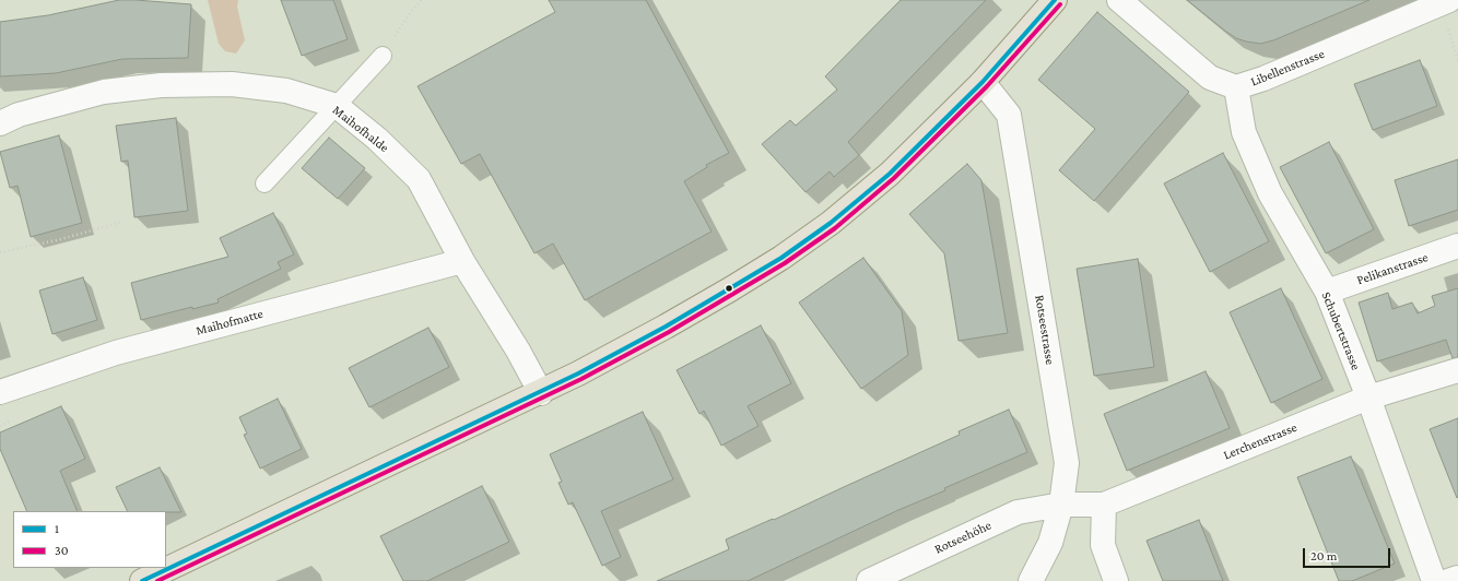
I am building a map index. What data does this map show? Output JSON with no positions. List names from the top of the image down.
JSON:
{
  "streets": {
    "street": [
      "Libellenstrasse",
      "Maihofhalde",
      "Pelikanstrasse",
      "Maihofmatte",
      "Rotseestrasse",
      "Schubertstrasse",
      "Lerchenstrasse",
      "Rotseehöhe"
    ]
  },
  "crossings": [
    ["Libellenstrasse", "Schubertstrasse"],
    ["Maihofhalde", "Maihofmatte"],
    ["Pelikanstrasse", "Schubertstrasse"],
    ["Rotseestrasse", "Lerchenstrasse"],
    ["Rotseestrasse", "Rotseehöhe"],
    ["Schubertstrasse", "Lerchenstrasse"],
    ["Lerchenstrasse", "Rotseehöhe"]
  ],
  "lines": ["transit line 1", "transit line 30"],
  "legend": ["1", "30"],
  "scale_bar": "20 m"
}
